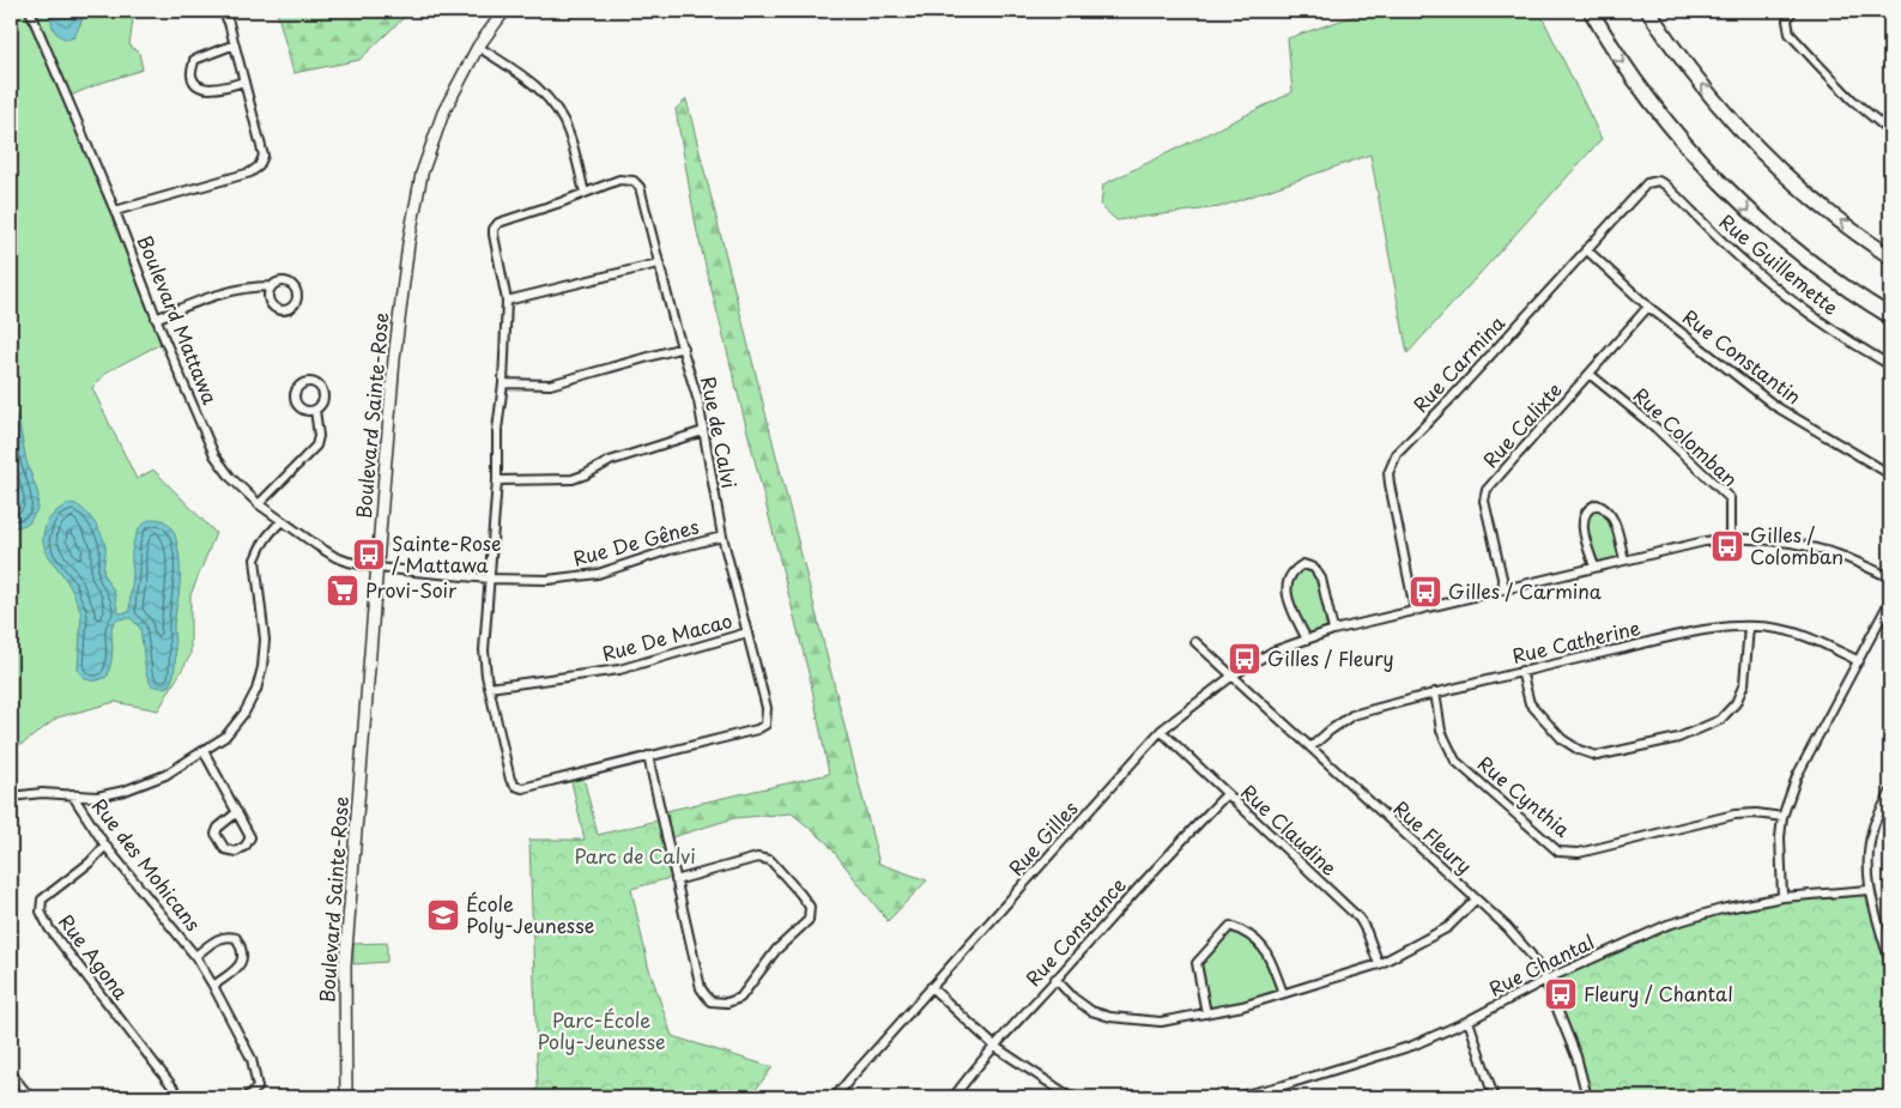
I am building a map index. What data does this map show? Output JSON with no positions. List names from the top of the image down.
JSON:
{
  "streets": {
    "street": [
      "Rue Guillemette",
      "Boulevard Mattawa",
      "Rue Constantin",
      "Rue Carmina",
      "Boulevard Sainte-Rose",
      "Rue Calixte",
      "Rue de Calvi",
      "Rue Colomban",
      "Rue De Gênes",
      "Rue De Macao",
      "Rue Catherine",
      "Rue Cynthia",
      "Rue Claudine",
      "Rue Fleury",
      "Rue Gilles",
      "Rue des Mohicans",
      "Rue Constance",
      "Rue Agona",
      "Rue Chantal"
    ]
  },
  "crossings": [
    ["Rue Guillemette", "Rue Carmina"],
    ["Boulevard Mattawa", "Boulevard Sainte-Rose"],
    ["Boulevard Mattawa", "Rue De Gênes"],
    ["Rue Constantin", "Rue Carmina"],
    ["Rue Constantin", "Rue Calixte"],
    ["Rue Carmina", "Rue Gilles"],
    ["Boulevard Sainte-Rose", "Rue De Gênes"],
    ["Rue Calixte", "Rue Colomban"],
    ["Rue Calixte", "Rue Gilles"],
    ["Rue de Calvi", "Rue De Gênes"],
    ["Rue de Calvi", "Rue De Macao"],
    ["Rue Colomban", "Rue Gilles"],
    ["Rue Catherine", "Rue Cynthia"],
    ["Rue Catherine", "Rue Fleury"],
    ["Rue Claudine", "Rue Gilles"],
    ["Rue Claudine", "Rue Constance"],
    ["Rue Fleury", "Rue Gilles"],
    ["Rue Fleury", "Rue Chantal"],
    ["Rue des Mohicans", "Rue Agona"]
  ],
  "parks": ["Parc de Calvi", "Parc-École Poly-Jeunesse"],
  "places": {
    "bus stop": [
      "Gilles / Colomban",
      "Sainte-Rose / Mattawa",
      "Gilles / Carmina",
      "Gilles / Fleury",
      "Fleury / Chantal"
    ],
    "supermarket": ["Provi-Soir"],
    "school or university": ["École Poly-Jeunesse"]
  }
}
